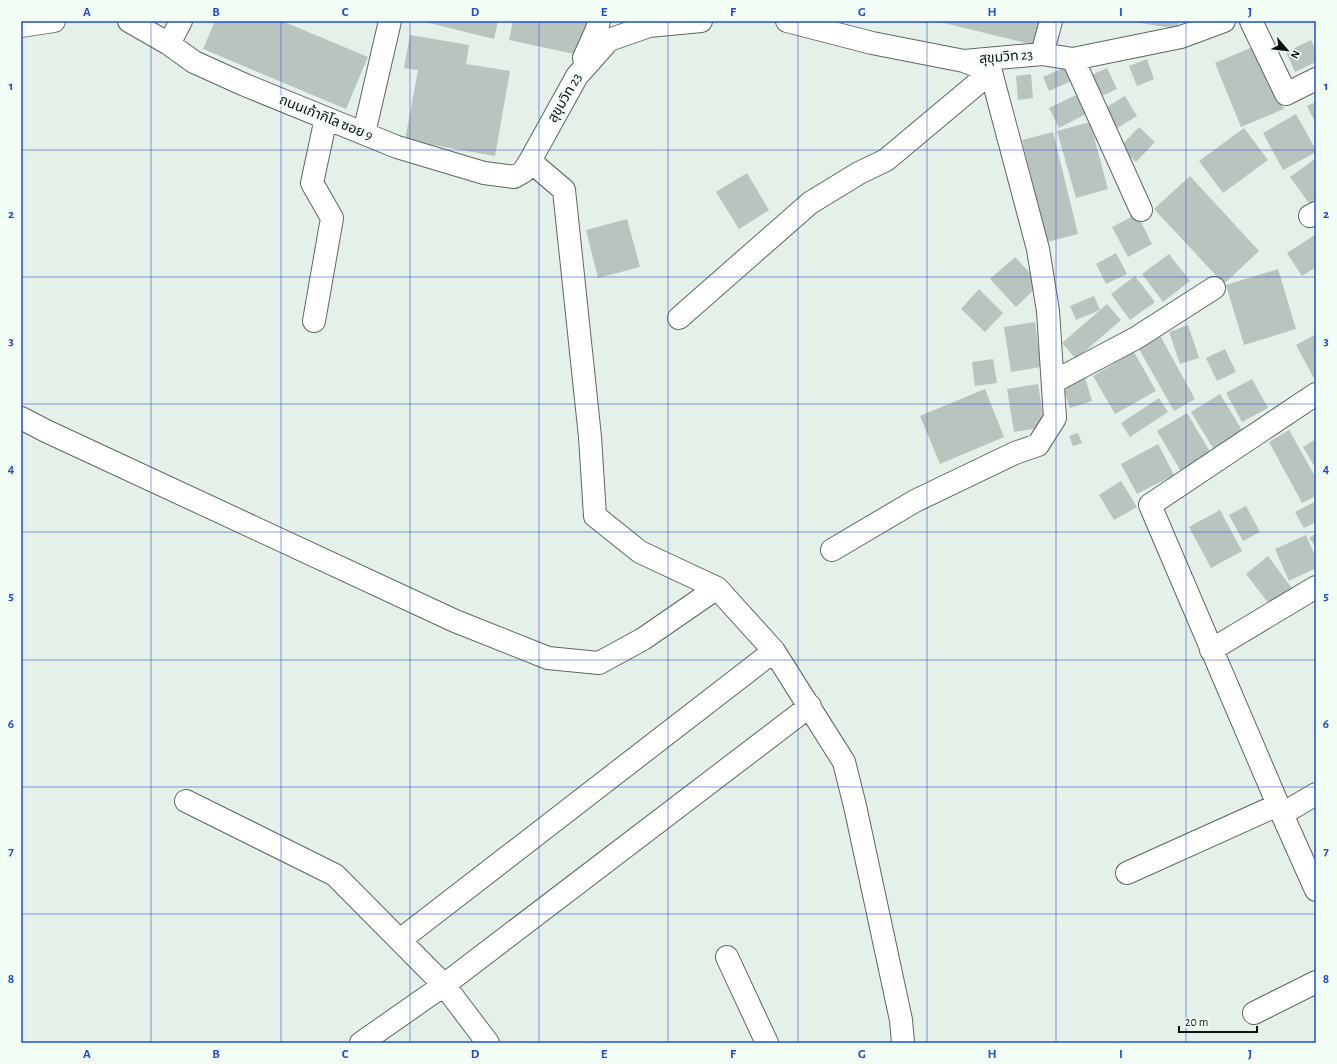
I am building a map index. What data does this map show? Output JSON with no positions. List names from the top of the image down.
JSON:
{
  "streets": {
    "street": ["สุขุมวิท 23", "ถนนเก้ากิโล ซอย 9"]
  },
  "crossings": [
    ["สุขุมวิท 23", "ถนนเก้ากิโล ซอย 9"]
  ],
  "scale_bar": "20 m",
  "north": "bottom right",
  "grid": {
    "columns": [
      "A",
      "B",
      "C",
      "D",
      "E",
      "F",
      "G",
      "H",
      "I",
      "J"
    ],
    "rows": [
      "1",
      "2",
      "3",
      "4",
      "5",
      "6",
      "7",
      "8"
    ]
  }
}
